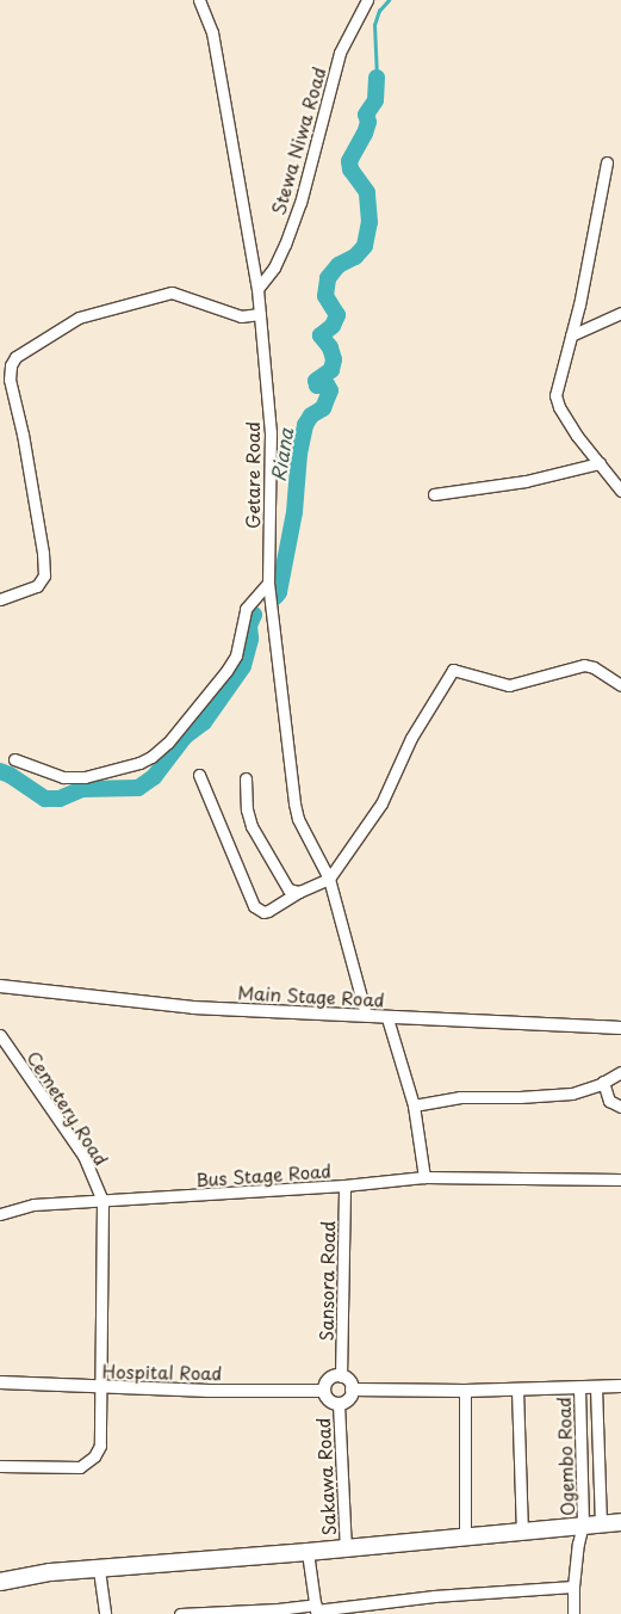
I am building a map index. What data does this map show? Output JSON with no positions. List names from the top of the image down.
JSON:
{
  "streets": {
    "street": [
      "Stewa Niwa Road",
      "Getare Road",
      "Main Stage Road",
      "Cemetery Road",
      "Bus Stage Road",
      "Sansora Road",
      "Hospital Road",
      "Ogembo Road",
      "Sakawa Road"
    ]
  },
  "crossings": [
    ["Stewa Niwa Road", "Getare Road"],
    ["Getare Road", "Main Stage Road"],
    ["Cemetery Road", "Bus Stage Road"],
    ["Bus Stage Road", "Sansora Road"],
    ["Sansora Road", "Hospital Road"],
    ["Sansora Road", "Sakawa Road"],
    ["Hospital Road", "Sakawa Road"]
  ],
  "water": ["Riana"]
}
